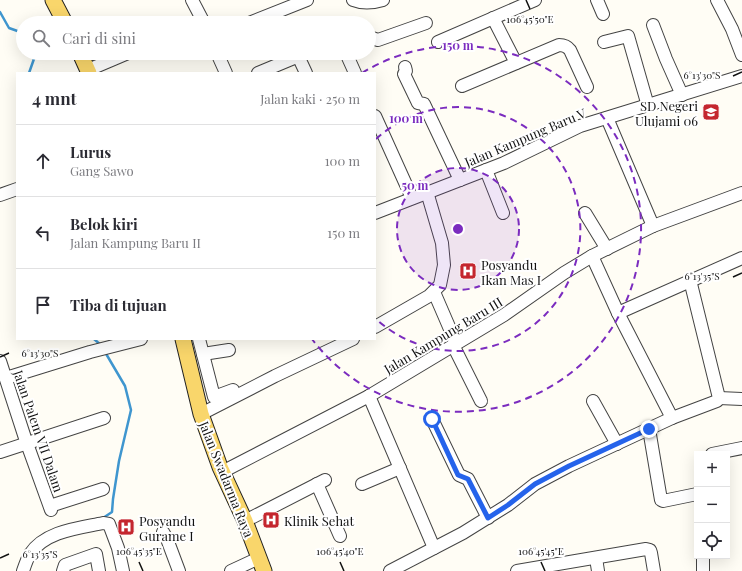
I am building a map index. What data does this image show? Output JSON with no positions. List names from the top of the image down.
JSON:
{
  "streets": {
    "main road": ["Jalan Swadarma Raya"],
    "street": ["Jalan Kampung Baru V", "Jalan Kampung Baru III", "Jalan Palem VII Dalam"]
  },
  "crossings": [
    ["Jalan Kampung Baru III", "Jalan Swadarma Raya"]
  ],
  "places": {
    "school or university": ["SD Negeri Ulujami 06"],
    "hospital": ["Posyandu Ikan Mas I", "Klinik Sehat", "Posyandu Gurame I"]
  },
  "page": {
    "search": "Cari di sini",
    "heading": ["4 mnt", "Jalan kaki · 250 m"],
    "list": [
      ["Lurus", "Gang Sawo", "100 m"],
      ["Belok kiri", "Jalan Kampung Baru II", "150 m"],
      "Tiba di tujuan"
    ],
    "map_buttons": ["+", "−"]
  },
  "coordinates": [
    "106°45'50\"E",
    "6°13'30\"S",
    "6°13'35\"S",
    "106°45'35\"E",
    "106°45'40\"E",
    "106°45'45\"E"
  ],
  "rings": ["150 m", "100 m", "50 m"]
}
